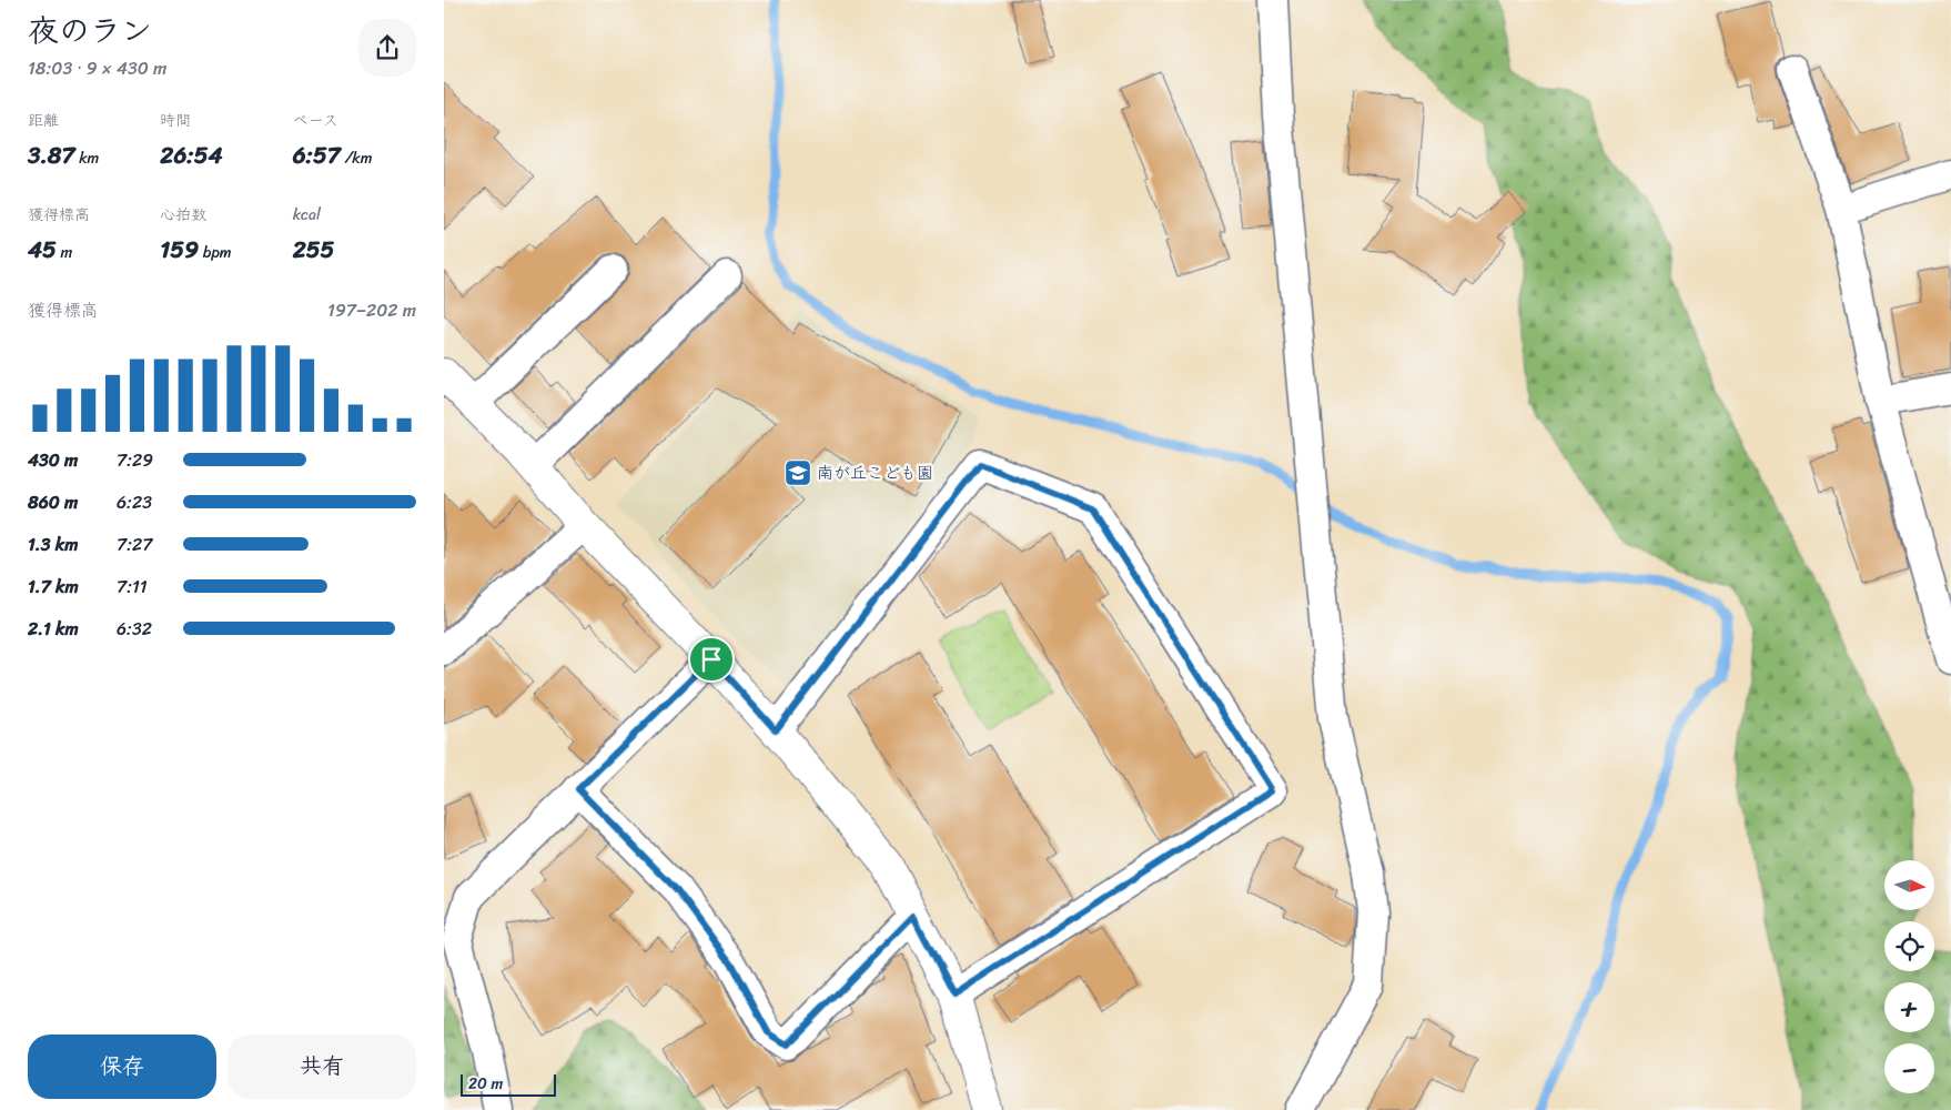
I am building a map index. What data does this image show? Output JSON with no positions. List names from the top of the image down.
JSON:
{
  "places": {
    "school or university": ["南が丘こども園"]
  },
  "scale_bar": "20 m",
  "north": "right",
  "page": {
    "heading": ["夜のラン", "18:03 · 9 × 430 m"],
    "stats": [
      ["距離", "3.87 km"],
      ["時間", "26:54"],
      ["ペース", "6:57 /km"],
      ["獲得標高", "45 m"],
      ["心拍数", "159 bpm"],
      ["kcal", "255"]
    ],
    "chart": ["獲得標高", "197–202 m"],
    "list": [
      {
        "name": "430 m",
        "note": "7:29"
      },
      {
        "name": "860 m",
        "note": "6:23"
      },
      {
        "name": "1.3 km",
        "note": "7:27"
      },
      {
        "name": "1.7 km",
        "note": "7:11"
      },
      {
        "name": "2.1 km",
        "note": "6:32"
      }
    ],
    "map_buttons": ["+", "−"],
    "buttons": ["保存", "共有"],
    "scale": "20 m"
  }
}
